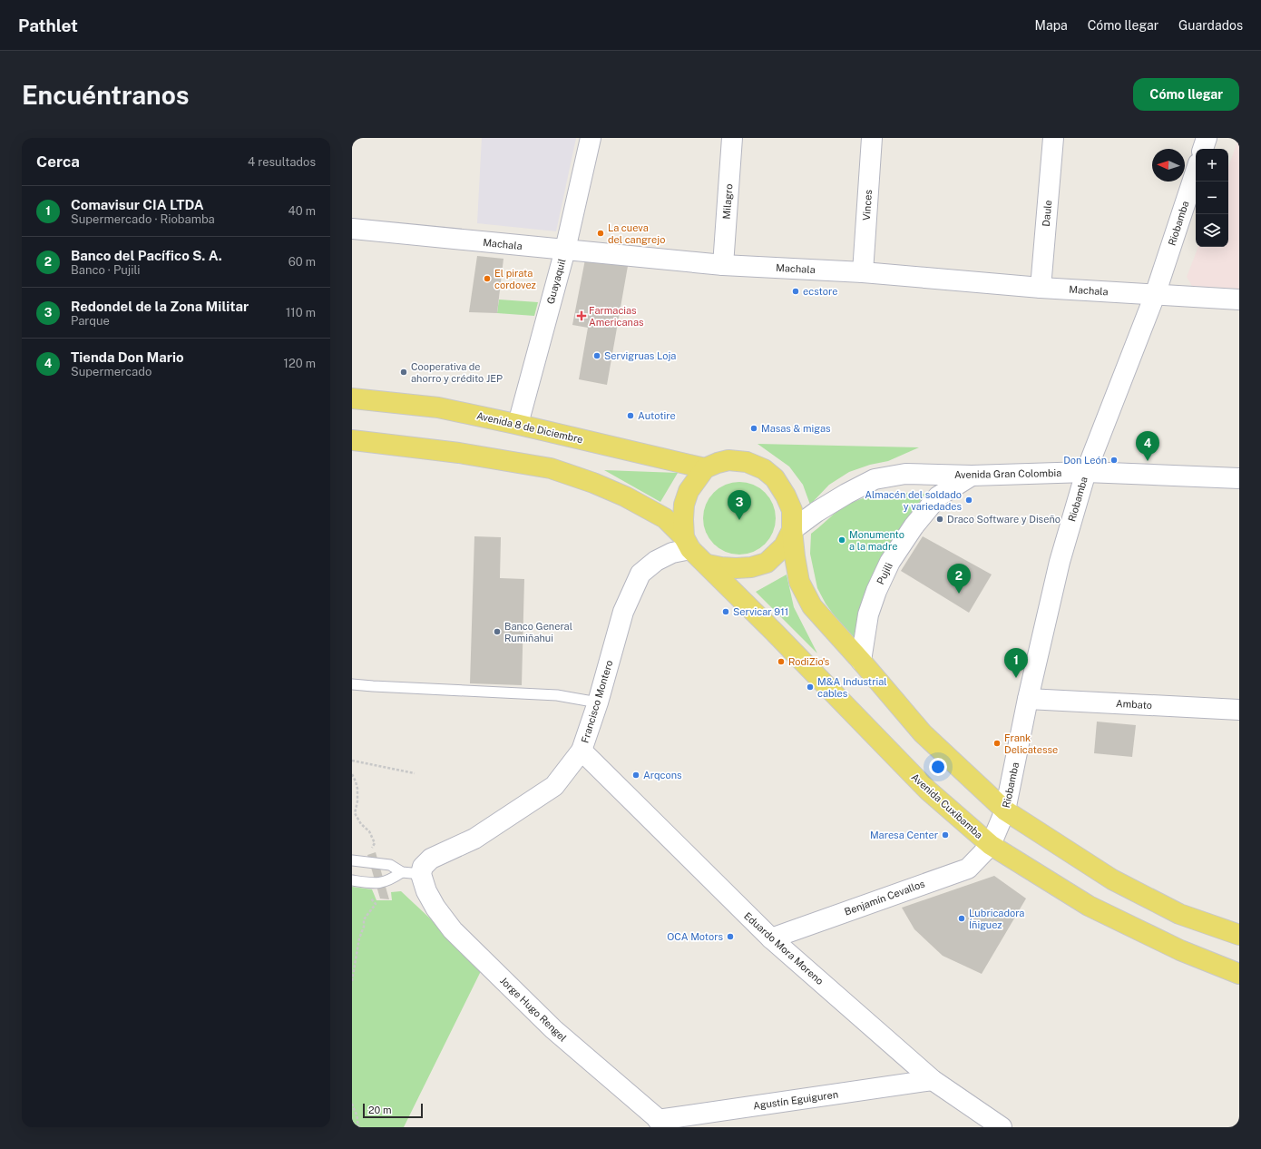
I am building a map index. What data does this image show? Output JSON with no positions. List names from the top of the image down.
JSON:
{
  "streets": {
    "main road": ["Avenida 8 de Diciembre", "Avenida Cuxibamba"],
    "street": [
      "Milagro",
      "Vinces",
      "Daule",
      "Riobamba",
      "Machala",
      "Guayaquil",
      "Avenida Gran Colombia",
      "Pujili",
      "Francisco Montero",
      "Ambato",
      "Benjamín Cevallos",
      "Eduardo Mora Moreno",
      "Jorge Hugo Rengel",
      "Agustín Eguiguren"
    ]
  },
  "crossings": [
    ["Milagro", "Machala"],
    ["Vinces", "Machala"],
    ["Daule", "Machala"],
    ["Riobamba", "Machala"],
    ["Riobamba", "Avenida Gran Colombia"],
    ["Riobamba", "Ambato"],
    ["Riobamba", "Avenida Cuxibamba"],
    ["Riobamba", "Benjamín Cevallos"],
    ["Machala", "Guayaquil"],
    ["Guayaquil", "Avenida 8 de Diciembre"],
    ["Avenida 8 de Diciembre", "Avenida Gran Colombia"],
    ["Avenida 8 de Diciembre", "Francisco Montero"],
    ["Avenida 8 de Diciembre", "Avenida Cuxibamba"],
    ["Avenida Gran Colombia", "Pujili"],
    ["Avenida Gran Colombia", "Francisco Montero"],
    ["Avenida Gran Colombia", "Avenida Cuxibamba"],
    ["Francisco Montero", "Avenida Cuxibamba"],
    ["Francisco Montero", "Eduardo Mora Moreno"],
    ["Francisco Montero", "Jorge Hugo Rengel"],
    ["Avenida Cuxibamba", "Benjamín Cevallos"],
    ["Benjamín Cevallos", "Eduardo Mora Moreno"],
    ["Eduardo Mora Moreno", "Agustín Eguiguren"],
    ["Jorge Hugo Rengel", "Agustín Eguiguren"]
  ],
  "places": {
    "other": [
      "La cueva del cangrejo",
      "El pirata cordovez",
      "ecstore",
      "Servigruas Loja",
      "Cooperativa de ahorro y crédito JEP",
      "Autotire",
      "Masas & migas",
      "Don León",
      "Almacén del soldado y variedades",
      "Draco Software y Diseño",
      "Monumento a la madre",
      "Servicar 911",
      "Banco General Rumiñahui",
      "RodiZio's",
      "M&A Industrial cables",
      "Frank Delicatesse",
      "Arqcons",
      "Maresa Center",
      "Lubricadora Íñiguez",
      "OCA Motors"
    ],
    "health": ["Farmacias Americanas"]
  },
  "scale_bar": "20 m",
  "north": "left",
  "page": {
    "header": "Pathlet",
    "nav": ["Mapa", "Cómo llegar", "Guardados"],
    "buttons": "Cómo llegar",
    "title": "Encuéntranos",
    "heading": ["Cerca", "4 resultados"],
    "map_buttons": ["+", "−"],
    "list": [
      {
        "mark": "1",
        "name": "Comavisur CIA LTDA",
        "note": "Supermercado · Riobamba",
        "value": "40 m"
      },
      {
        "mark": "2",
        "name": "Banco del Pacífico S. A.",
        "note": "Banco · Pujili",
        "value": "60 m"
      },
      {
        "mark": "3",
        "name": "Redondel de la Zona Militar",
        "note": "Parque",
        "value": "110 m"
      },
      {
        "mark": "4",
        "name": "Tienda Don Mario",
        "note": "Supermercado",
        "value": "120 m"
      }
    ],
    "pins": [
      "4",
      "3",
      "2",
      "1"
    ],
    "scale": "20 m"
  }
}
